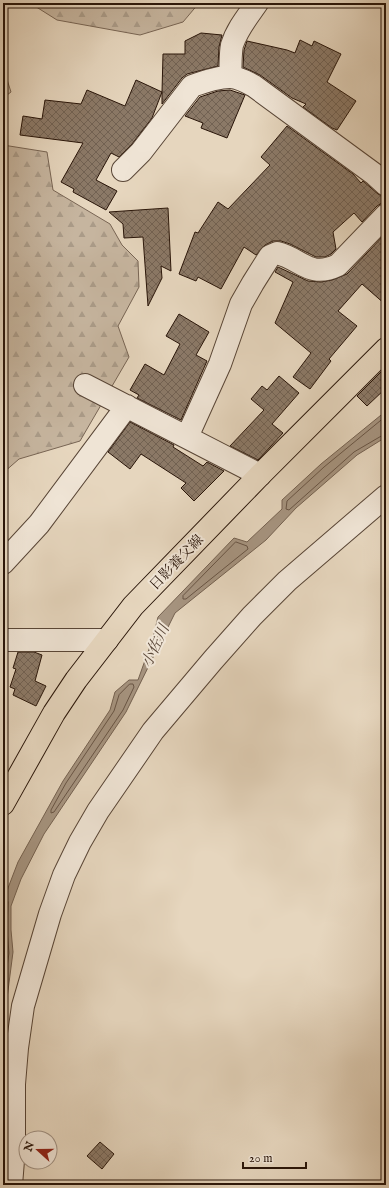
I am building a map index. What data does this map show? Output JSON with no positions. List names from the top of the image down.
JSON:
{
  "streets": {
    "main road": ["日影養父線"]
  },
  "water": ["小佐川"],
  "scale_bar": "20 m",
  "north": "left"
}
